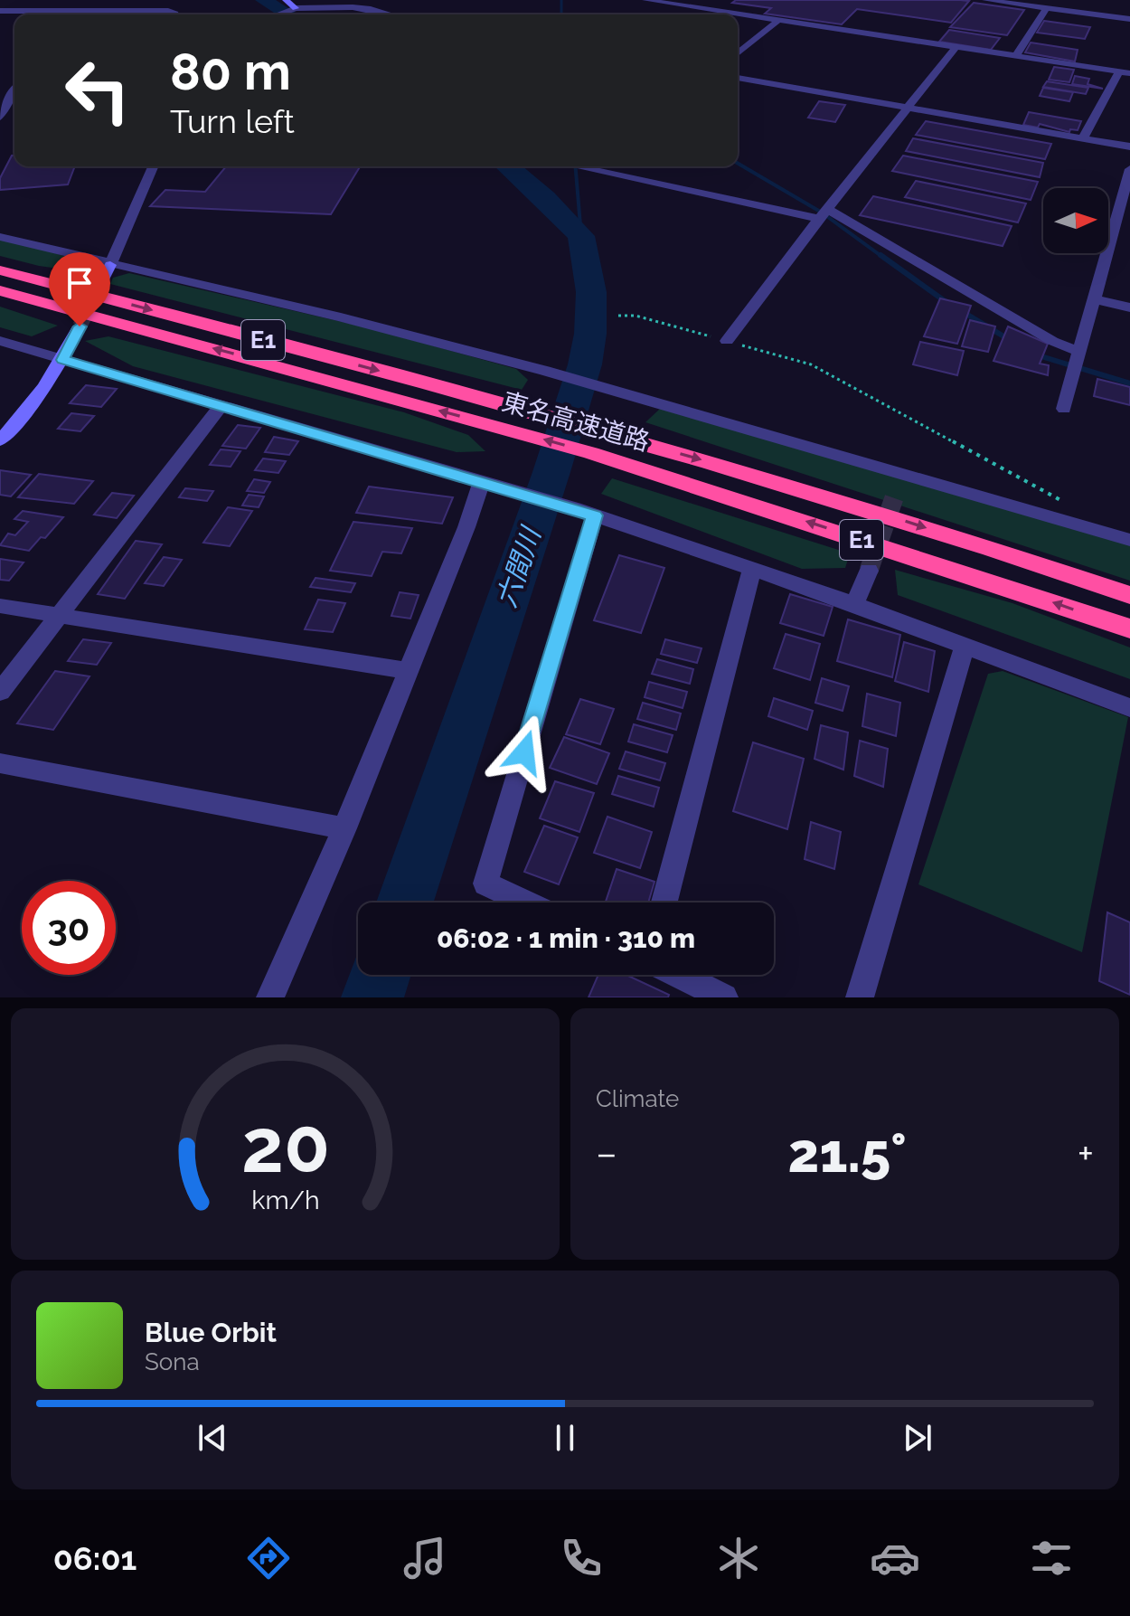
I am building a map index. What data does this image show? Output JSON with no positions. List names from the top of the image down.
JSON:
{
  "streets": {
    "highway": ["E1", "東名高速道路"]
  },
  "water": ["六間川"],
  "north": "right",
  "page": {
    "turn": ["80 m", "Turn left"],
    "limit": "30",
    "trip": "06:02 · 1 min · 310 m",
    "tile": "Climate",
    "heat": ["−", "21.5°", "+"],
    "song": ["Blue Orbit", "Sona"],
    "tabs": "06:01",
    "gauge": ["20", "km/h"]
  }
}
